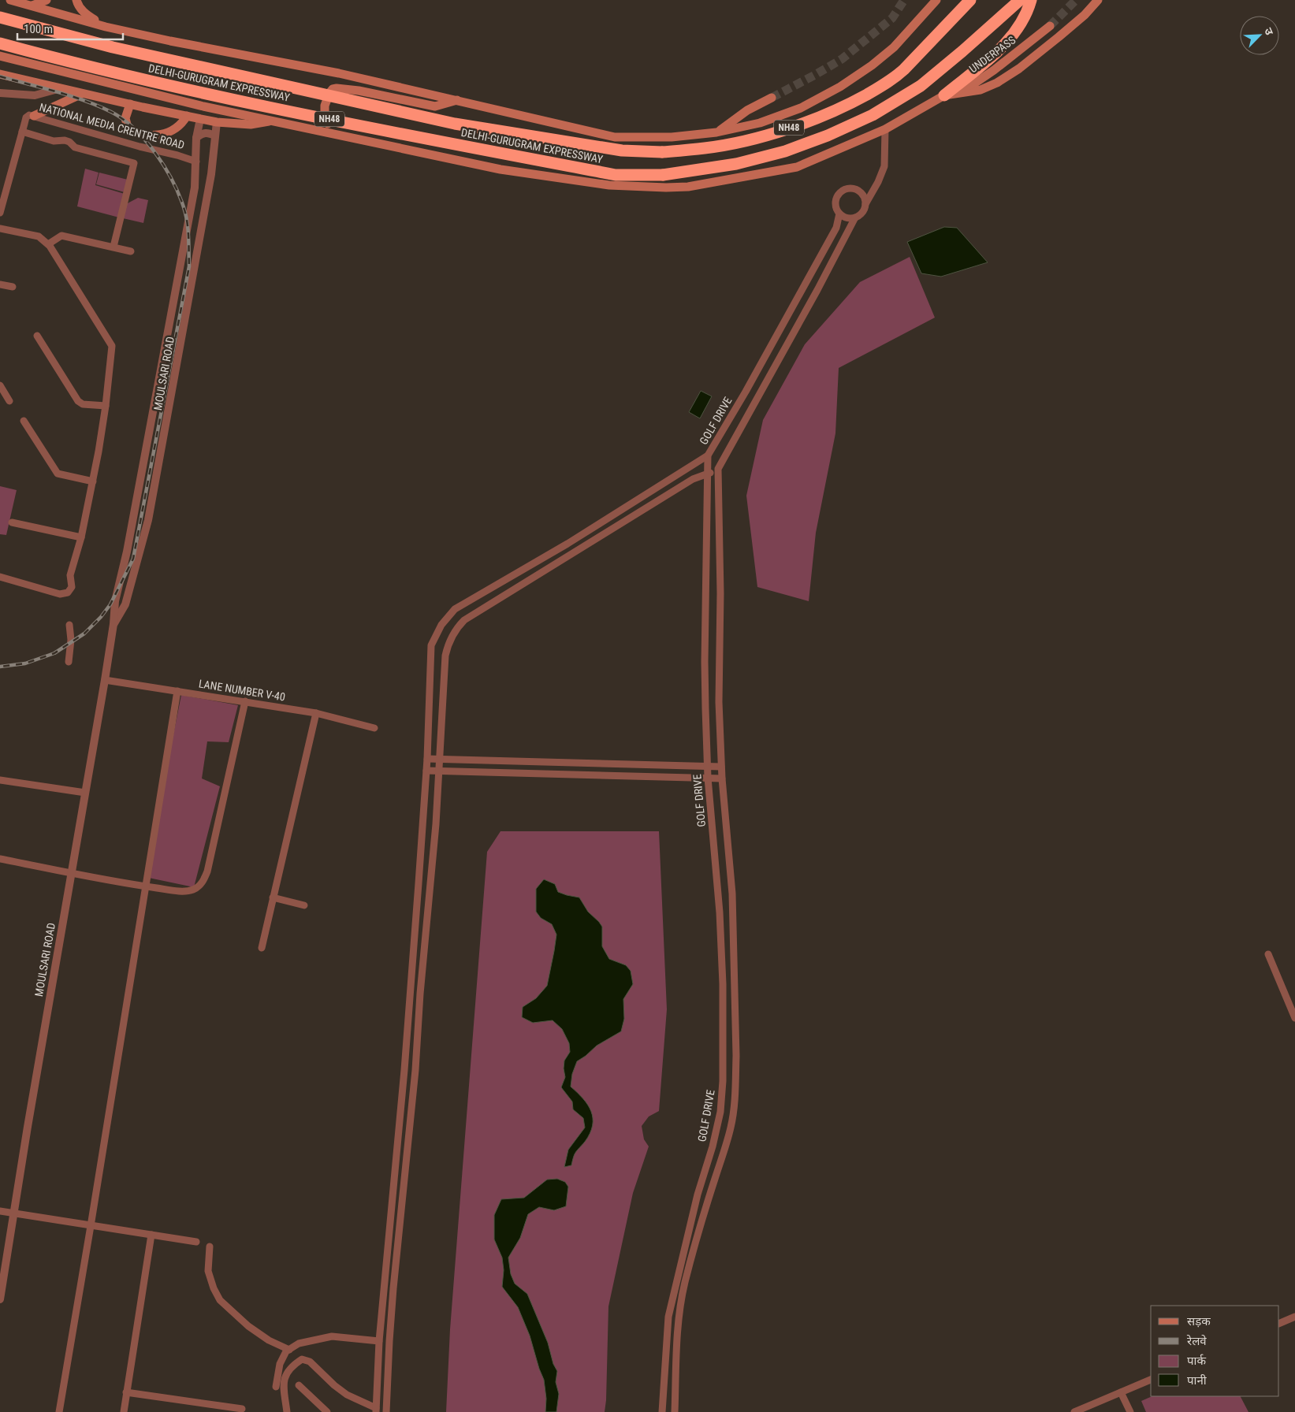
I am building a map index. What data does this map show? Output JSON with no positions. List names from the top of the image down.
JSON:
{
  "streets": {
    "highway": ["DELHI-GURUGRAM EXPRESSWAY", "NH48"],
    "main road": ["UNDERPASS"],
    "street": [
      "NATIONAL MEDIA CRENTRE ROAD",
      "MOULSARI ROAD",
      "GOLF DRIVE",
      "LANE NUMBER V-40"
    ]
  },
  "crossings": [
    ["NATIONAL MEDIA CRENTRE ROAD", "MOULSARI ROAD"],
    ["MOULSARI ROAD", "LANE NUMBER V-40"]
  ],
  "legend": [
    "सड़क",
    "रेलवे",
    "पार्क",
    "पानी"
  ],
  "scale_bar": "100 m",
  "north": "top right"
}
